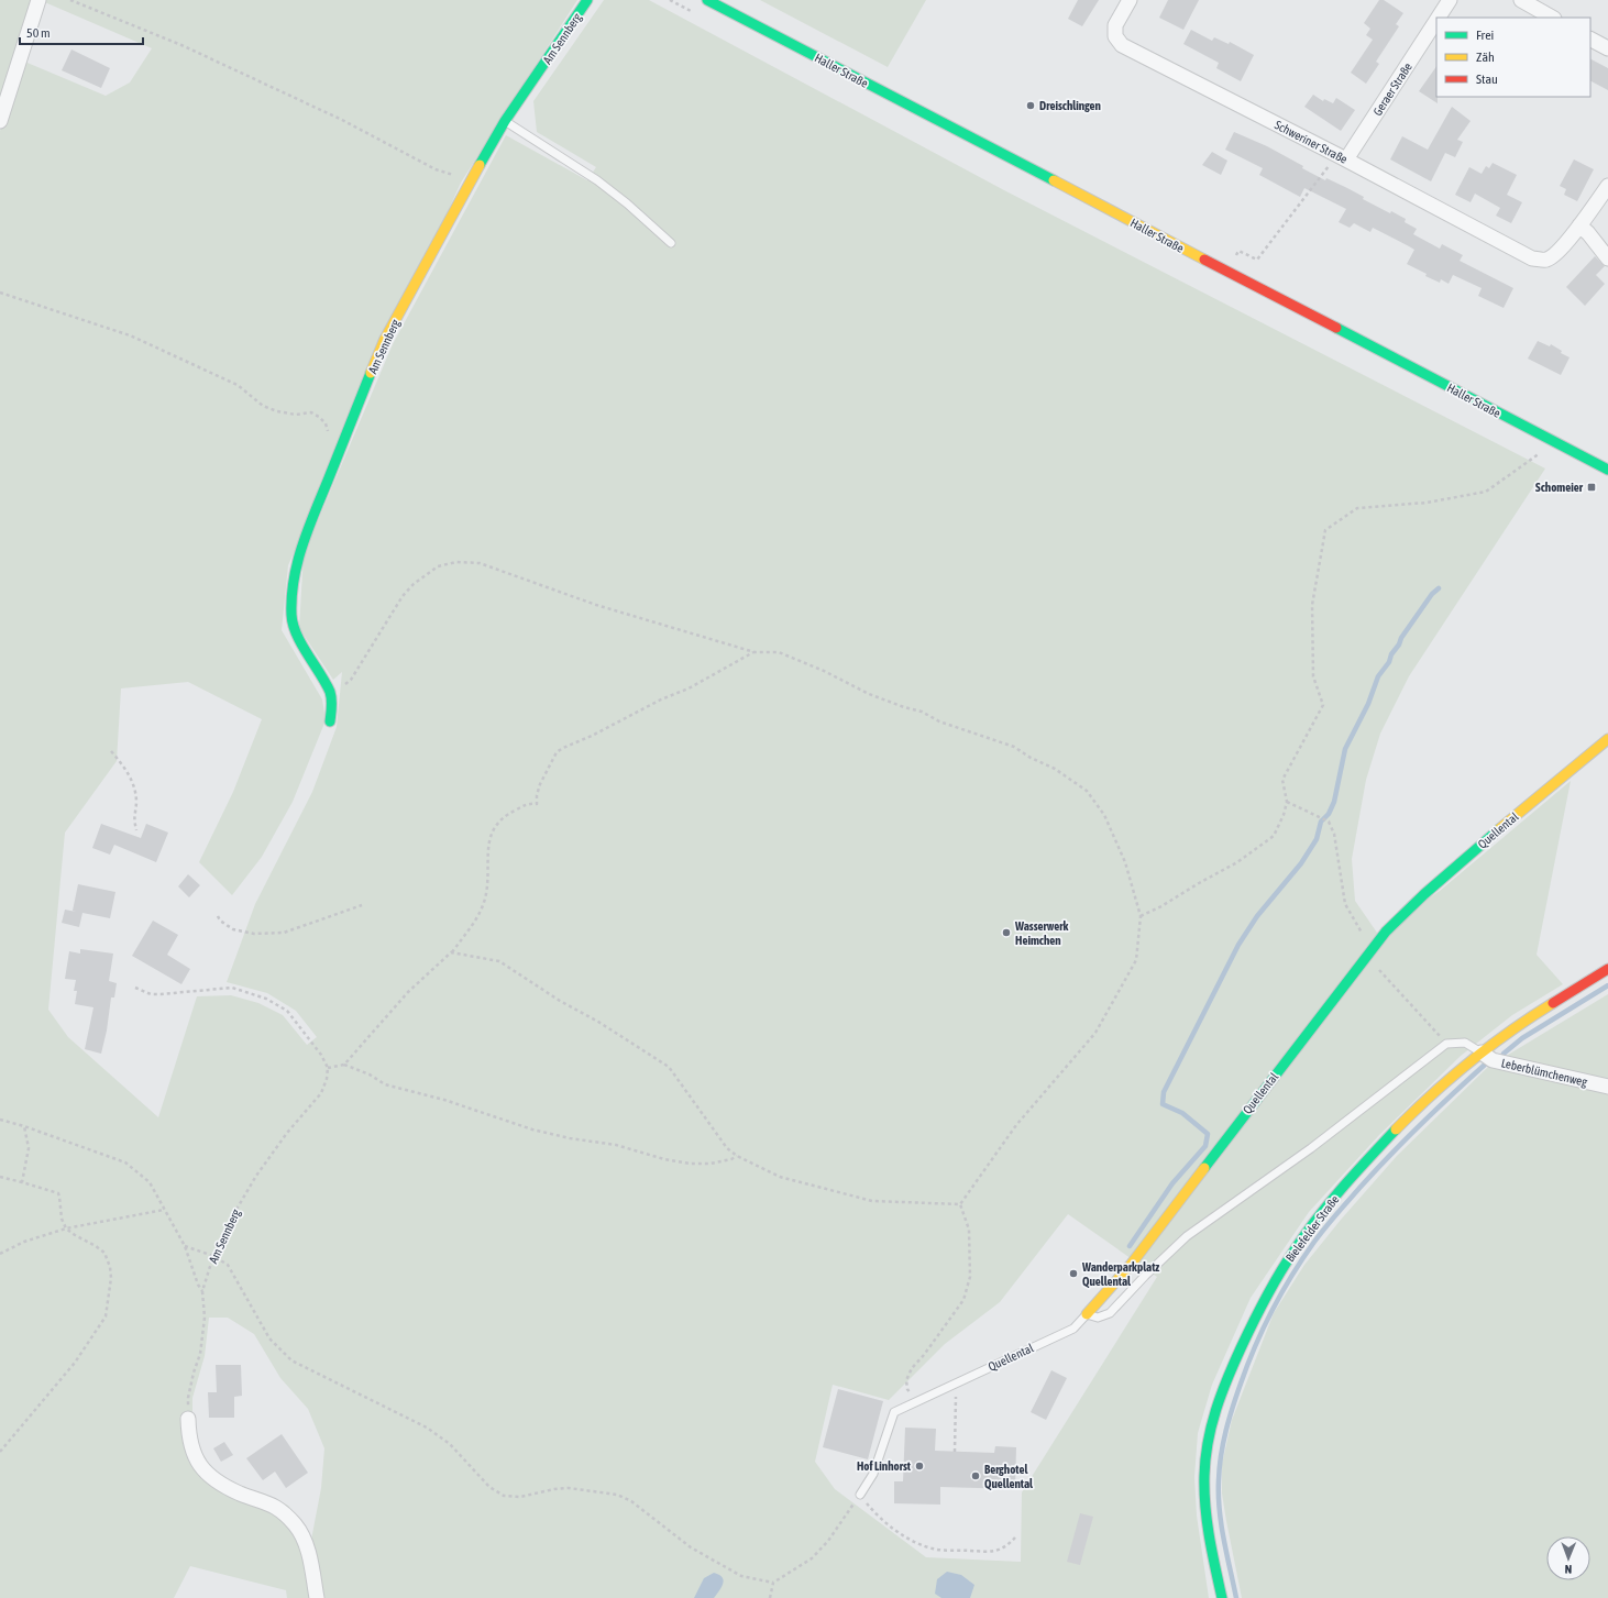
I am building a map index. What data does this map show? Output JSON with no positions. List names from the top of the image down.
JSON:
{
  "streets": {
    "main road": [
      "Am Sennberg",
      "Haller Straße",
      "Quellental",
      "Bielefelder Straße"
    ],
    "street": ["Geraer Straße", "Schweriner Straße", "Leberblümchenweg"]
  },
  "crossings": [
    ["Geraer Straße", "Schweriner Straße"],
    ["Leberblümchenweg", "Bielefelder Straße"]
  ],
  "places": {
    "other": [
      "Dreischlingen",
      "Wasserwerk Heimchen",
      "Wanderparkplatz Quellental",
      "Hof Linhorst",
      "Berghotel Quellental"
    ],
    "transit": ["Schomeier"]
  },
  "legend": ["Frei", "Zäh", "Stau"],
  "scale_bar": "50 m",
  "north": "bottom"
}
